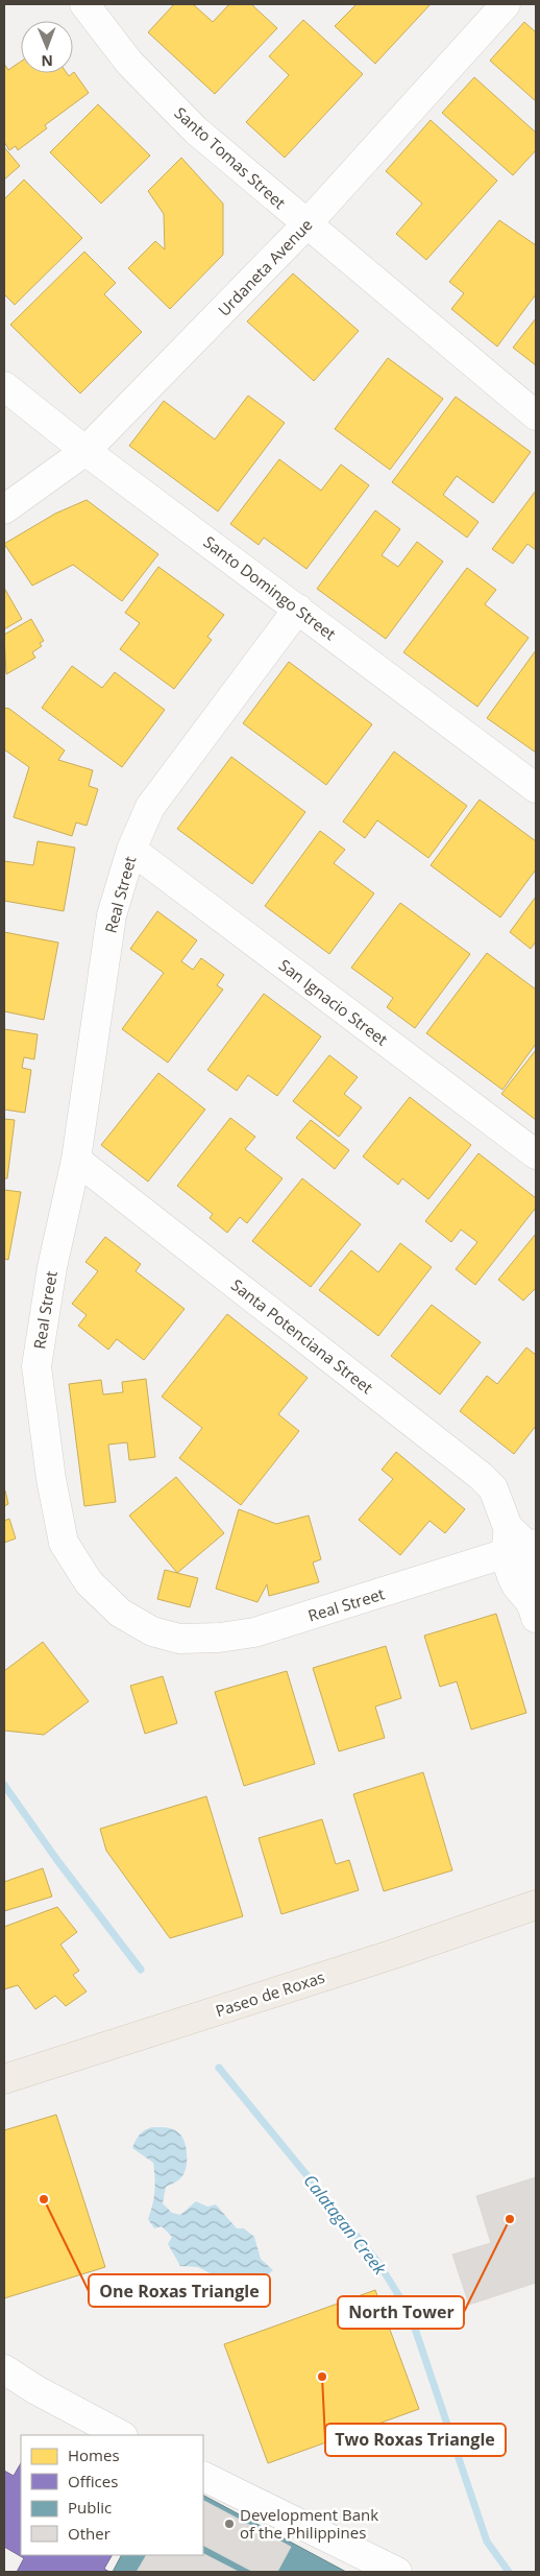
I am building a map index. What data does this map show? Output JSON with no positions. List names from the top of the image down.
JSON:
{
  "streets": {
    "main road": ["Paseo de Roxas"],
    "street": [
      "Santo Tomas Street",
      "Urdaneta Avenue",
      "Santo Domingo Street",
      "Real Street",
      "San Ignacio Street",
      "Santa Potenciana Street"
    ]
  },
  "crossings": [
    ["Santo Tomas Street", "Urdaneta Avenue"],
    ["Urdaneta Avenue", "Santo Domingo Street"],
    ["Santo Domingo Street", "Real Street"],
    ["Real Street", "San Ignacio Street"],
    ["Real Street", "Santa Potenciana Street"]
  ],
  "water": ["Calatagan Creek"],
  "places": [
    "One Roxas Triangle",
    "North Tower",
    "Two Roxas Triangle",
    "Development Bank of the Philippines"
  ],
  "legend": [
    "Homes",
    "Offices",
    "Public",
    "Other"
  ],
  "north": "bottom"
}
